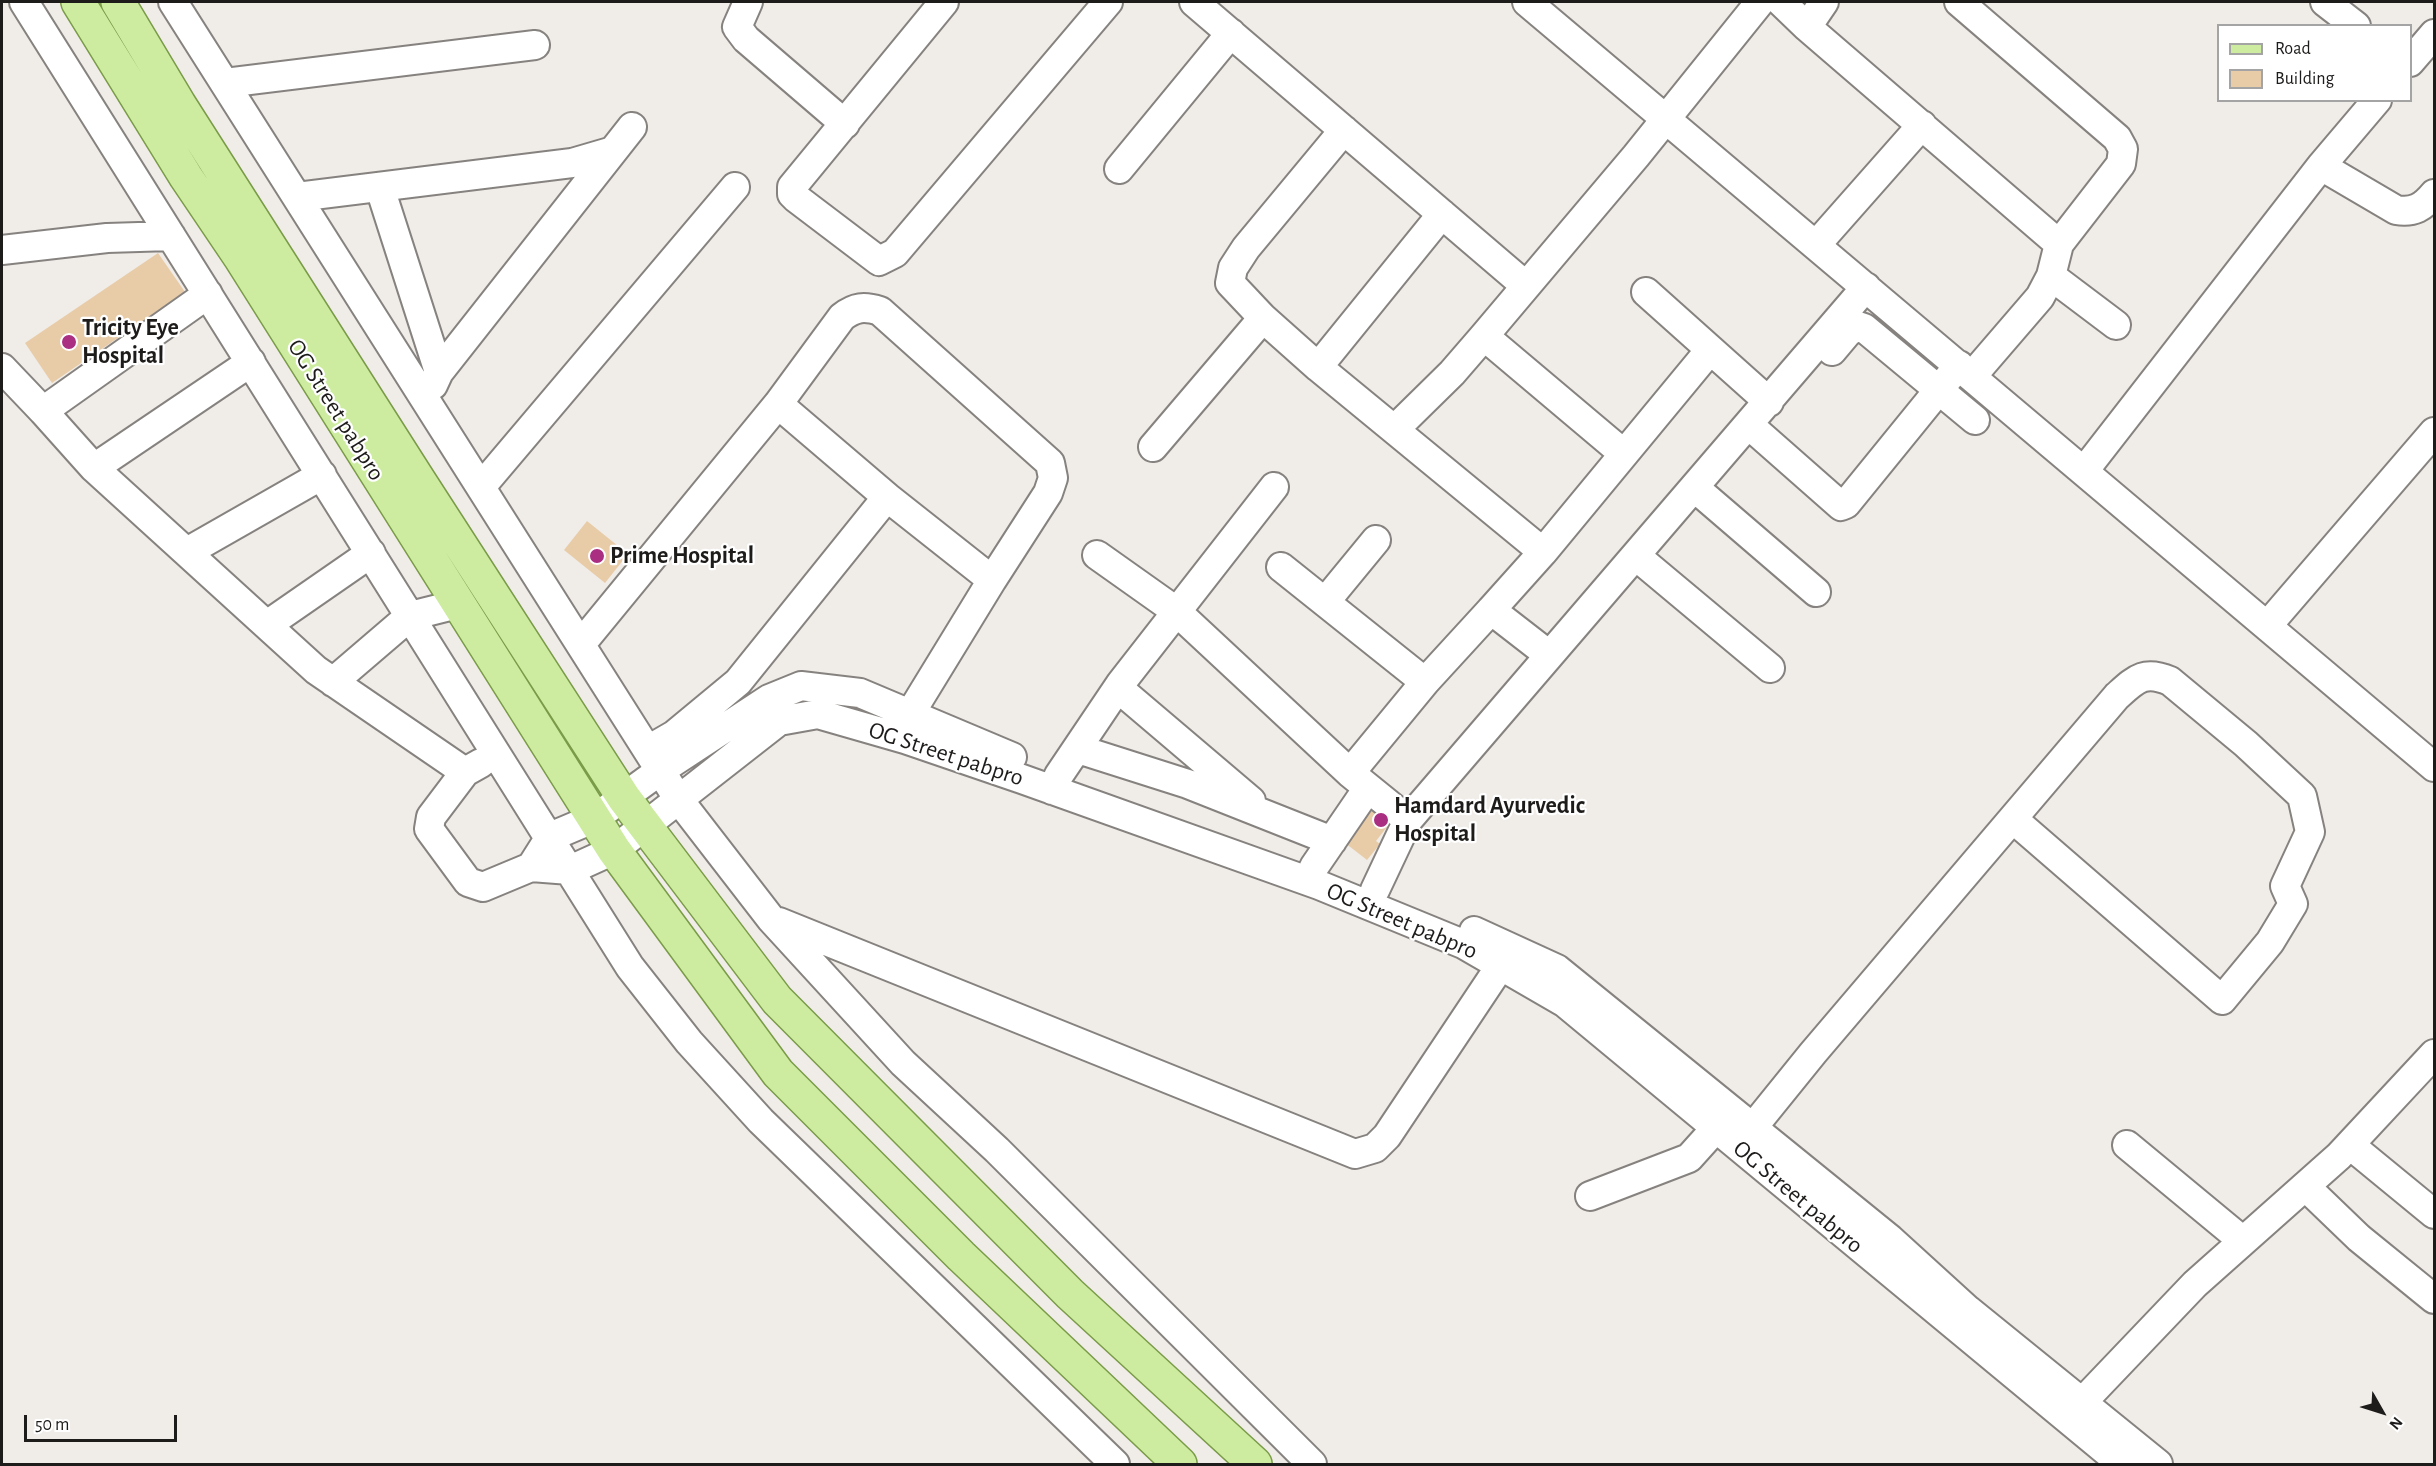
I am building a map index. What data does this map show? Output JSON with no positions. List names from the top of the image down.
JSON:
{
  "streets": {
    "main road": ["OG Street pabpro"]
  },
  "places": ["Tricity Eye Hospital", "Prime Hospital", "Hamdard Ayurvedic Hospital"],
  "legend": ["Road", "Building"],
  "scale_bar": "50 m",
  "north": "bottom right"
}
